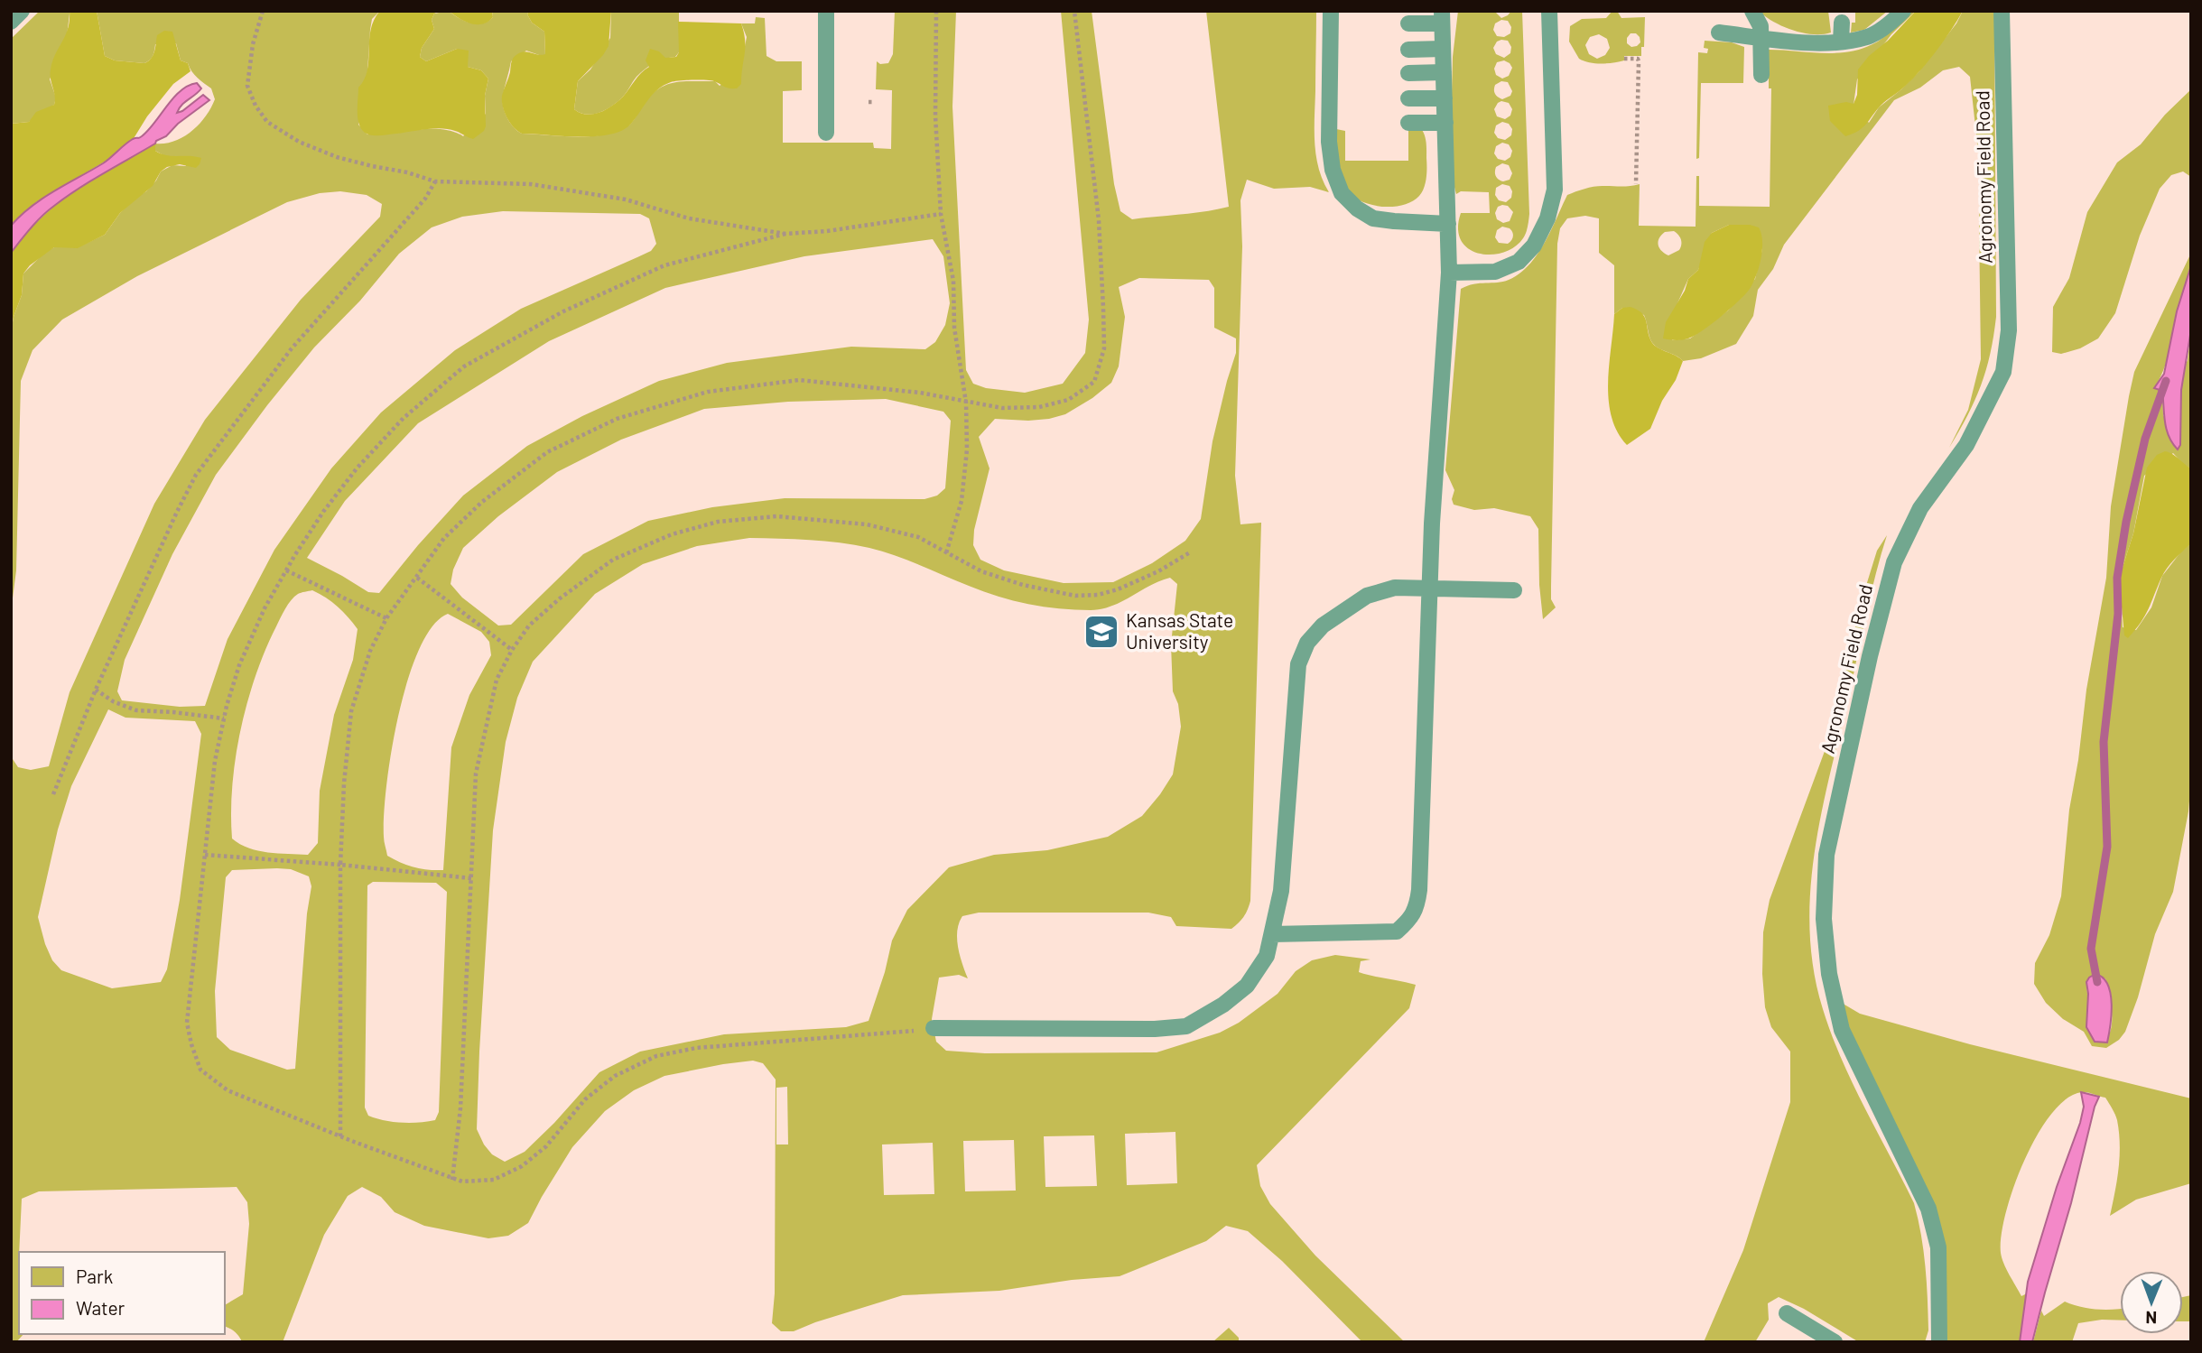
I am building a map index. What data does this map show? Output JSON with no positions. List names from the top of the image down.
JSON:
{
  "streets": {
    "lane": ["Agronomy Field Road"]
  },
  "places": {
    "school or university": ["Kansas State University"]
  },
  "legend": ["Park", "Water"],
  "north": "bottom"
}
